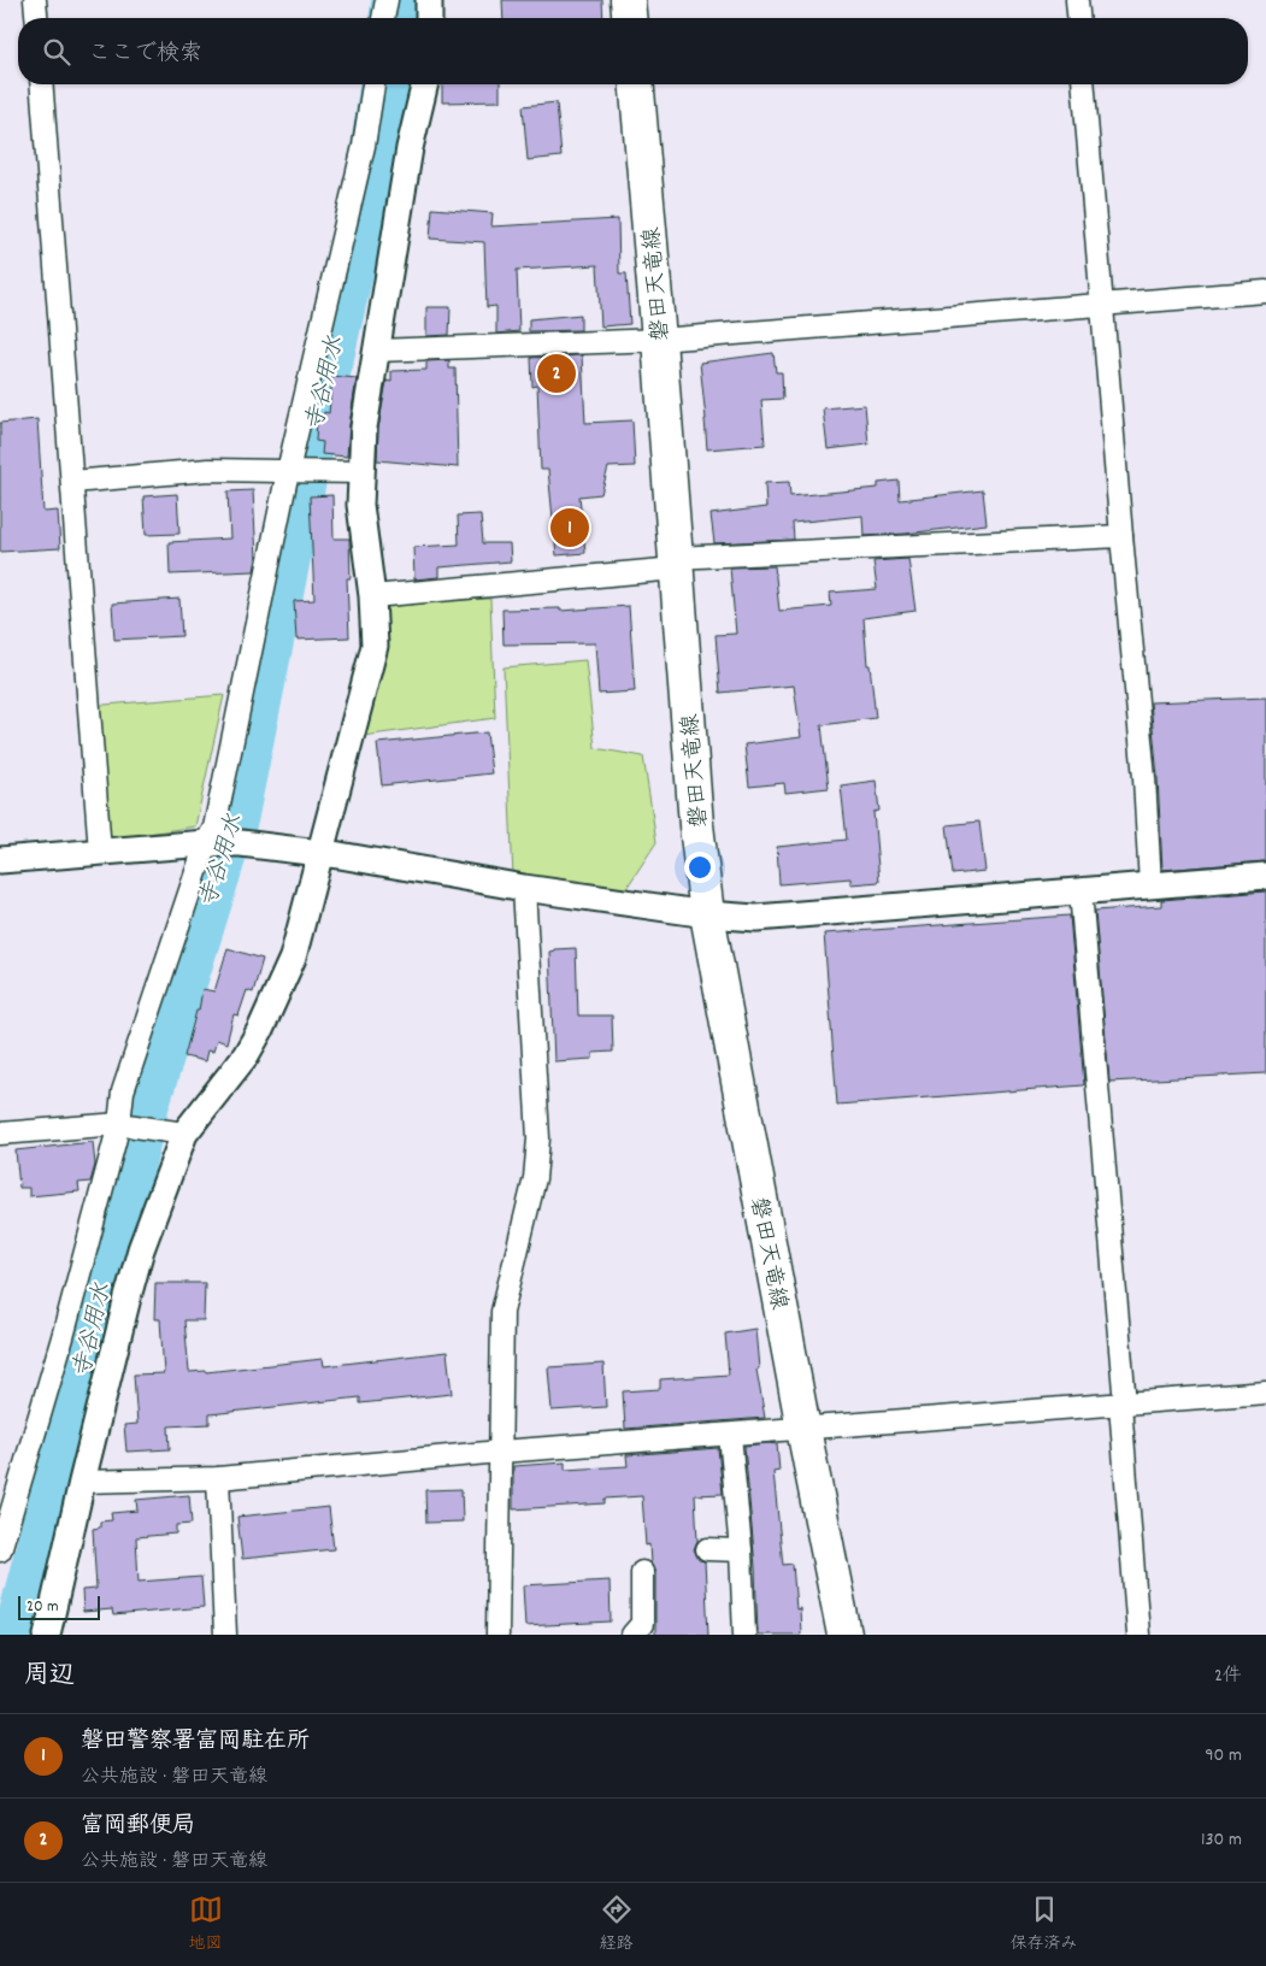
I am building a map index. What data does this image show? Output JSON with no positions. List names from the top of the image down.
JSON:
{
  "streets": {
    "main road": ["磐田天竜線"]
  },
  "water": ["寺谷用水"],
  "scale_bar": "20 m",
  "page": {
    "search": "ここで検索",
    "pins": ["2", "1"],
    "scale": "20 m",
    "heading": ["周辺", "2件"],
    "list": [
      {
        "mark": "1",
        "name": "磐田警察署富岡駐在所",
        "note": "公共施設 · 磐田天竜線",
        "value": "90 m"
      },
      {
        "mark": "2",
        "name": "富岡郵便局",
        "note": "公共施設 · 磐田天竜線",
        "value": "130 m"
      }
    ],
    "nav": ["地図", "経路", "保存済み"]
  }
}
